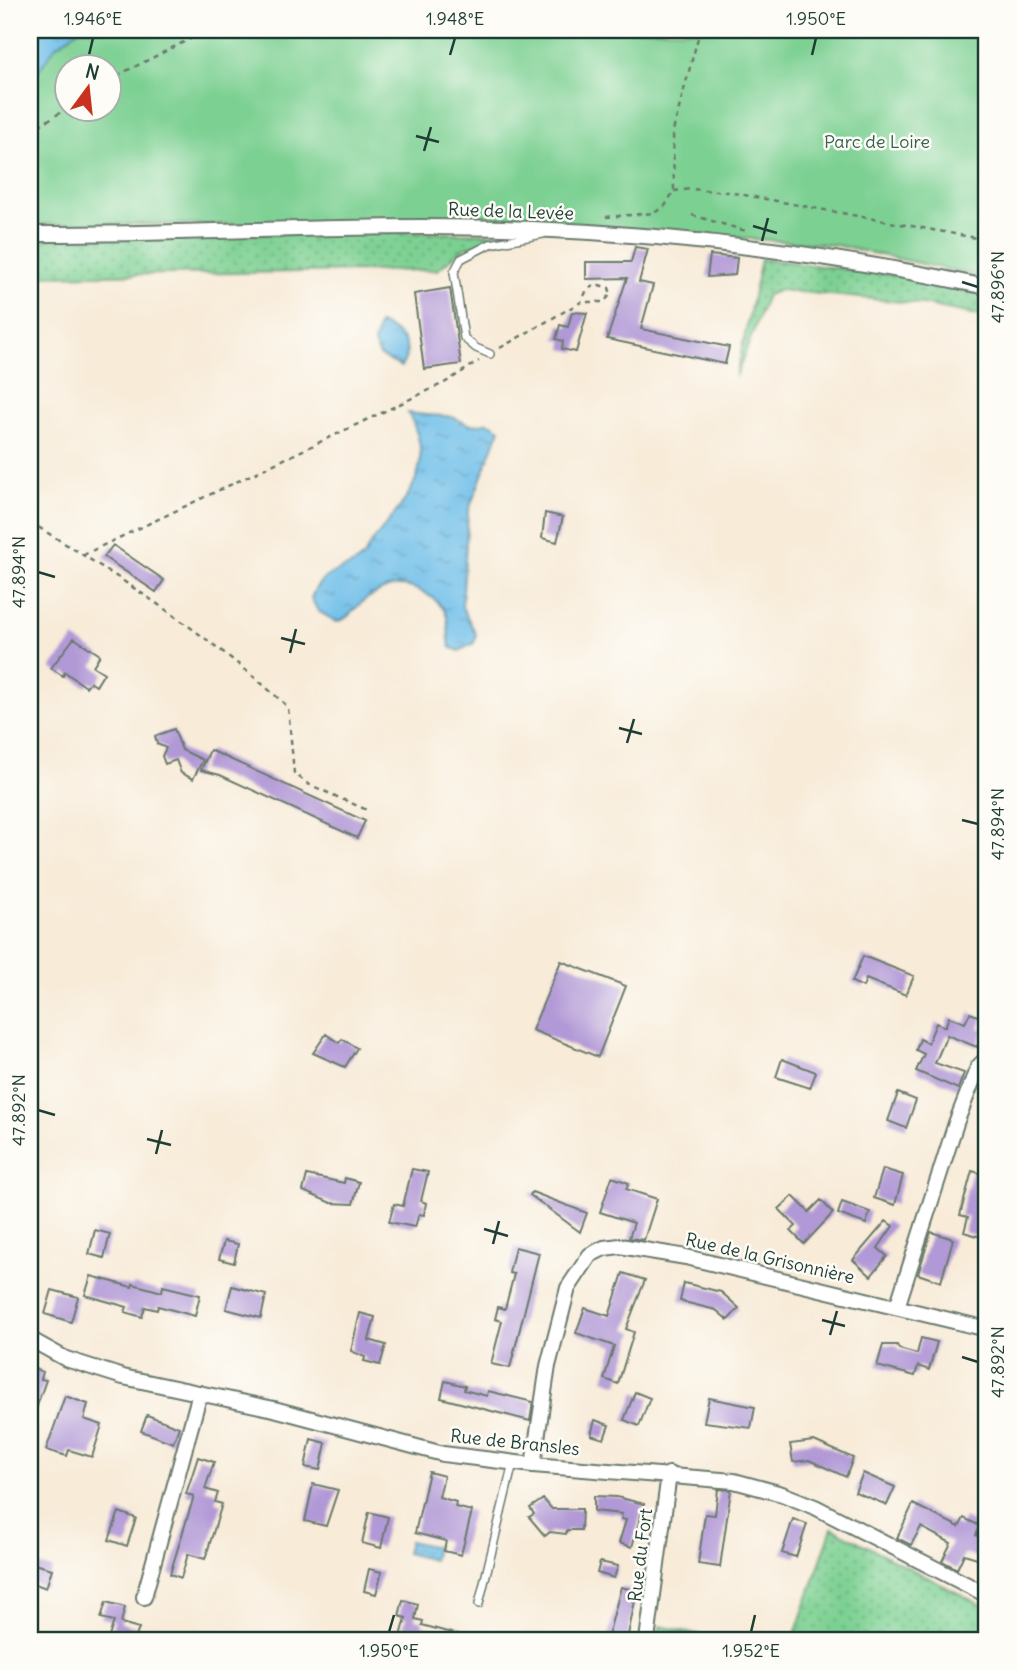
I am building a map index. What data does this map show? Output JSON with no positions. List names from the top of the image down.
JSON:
{
  "streets": {
    "street": [
      "Rue de la Levée",
      "Rue de la Grisonnière",
      "Rue de Bransles",
      "Rue du Fort"
    ]
  },
  "crossings": [
    ["Rue de la Grisonnière", "Rue de Bransles"],
    ["Rue de Bransles", "Rue du Fort"]
  ],
  "parks": ["Parc de Loire"],
  "north": "top",
  "coordinates": [
    "1.946°E",
    "1.948°E",
    "1.950°E",
    "47.896°N",
    "47.894°N",
    "47.892°N",
    "1.952°E"
  ]
}
